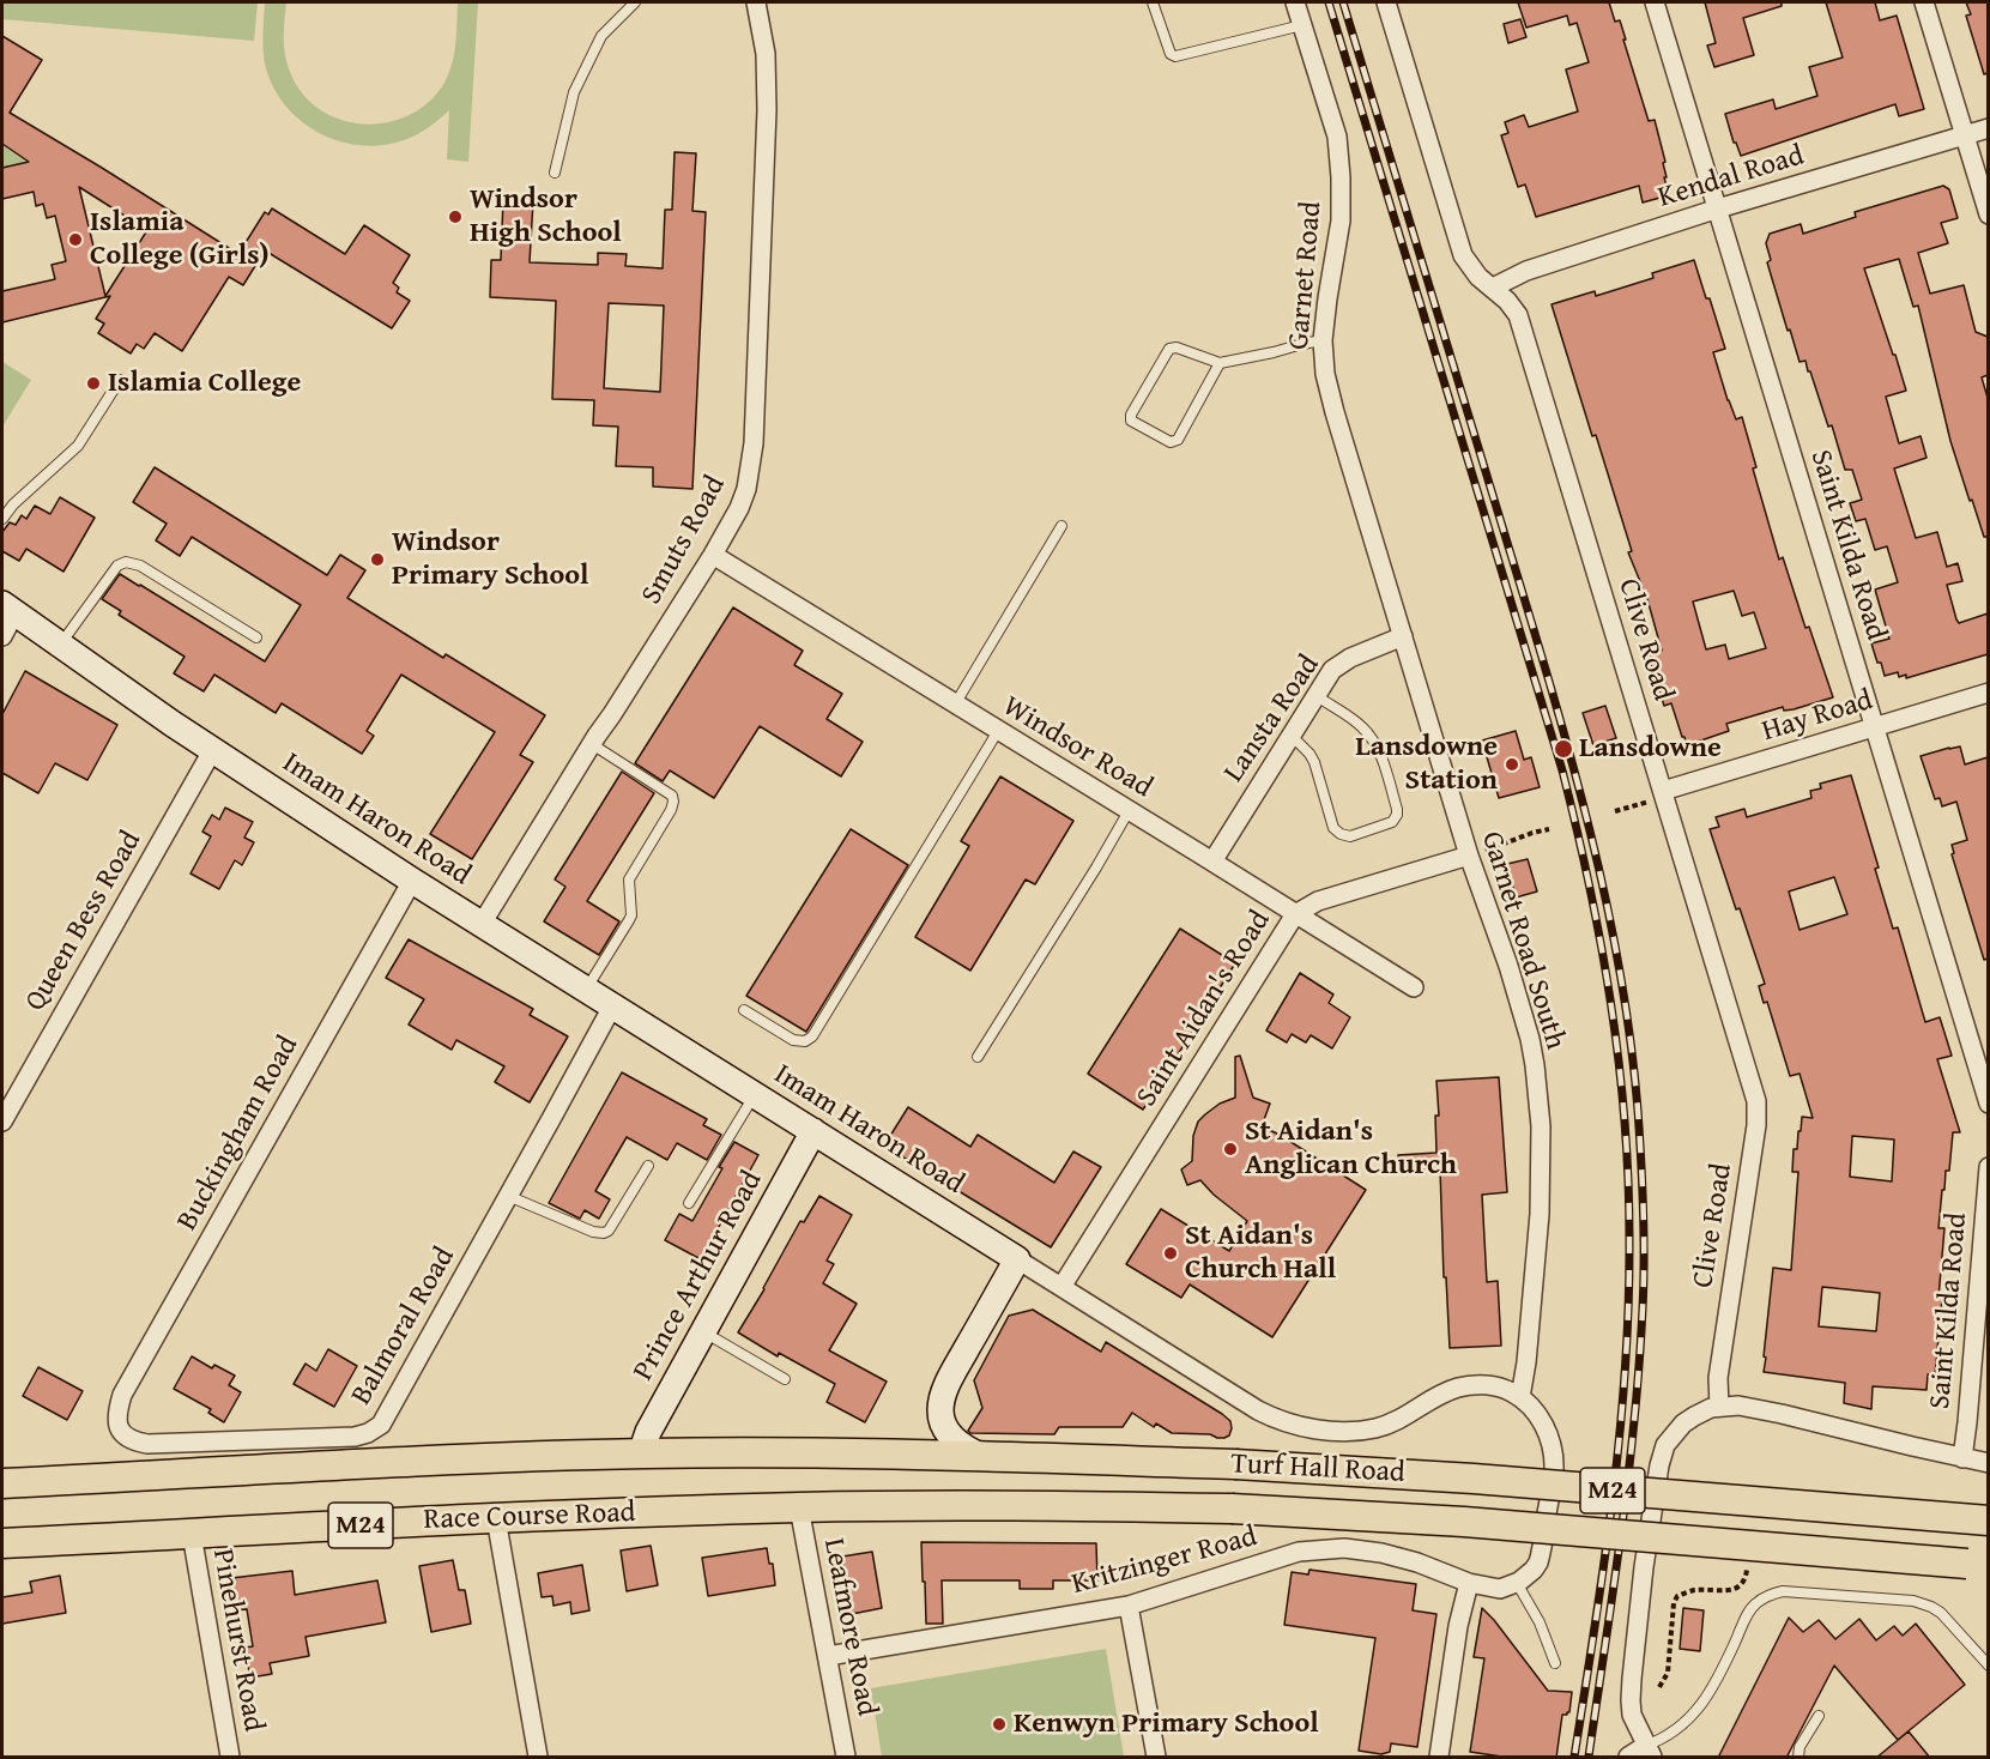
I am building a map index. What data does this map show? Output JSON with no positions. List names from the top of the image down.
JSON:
{
  "streets": {
    "main road": ["Turf Hall Road", "M24", "Race Course Road"],
    "street": [
      "Kendal Road",
      "Garnet Road",
      "Smuts Road",
      "Saint Kilda Road",
      "Clive Road",
      "Hay Road",
      "Lansta Road",
      "Windsor Road",
      "Imam Haron Road",
      "Queen Bess Road",
      "Garnet Road South",
      "Saint Aidan's Road",
      "Buckingham Road",
      "Prince Arthur Road",
      "Balmoral Road",
      "Kritzinger Road",
      "Leafmore Road",
      "Pinehurst Road"
    ]
  },
  "crossings": [
    ["Kendal Road", "Saint Kilda Road"],
    ["Kendal Road", "Clive Road"],
    ["Garnet Road", "Lansta Road"],
    ["Garnet Road", "Garnet Road South"],
    ["Smuts Road", "Windsor Road"],
    ["Smuts Road", "Imam Haron Road"],
    ["Saint Kilda Road", "Hay Road"],
    ["Clive Road", "Hay Road"],
    ["Lansta Road", "Windsor Road"],
    ["Lansta Road", "Garnet Road South"],
    ["Windsor Road", "Saint Aidan's Road"],
    ["Imam Haron Road", "Queen Bess Road"],
    ["Imam Haron Road", "Garnet Road South"],
    ["Imam Haron Road", "Saint Aidan's Road"],
    ["Imam Haron Road", "Buckingham Road"],
    ["Imam Haron Road", "Prince Arthur Road"],
    ["Imam Haron Road", "Balmoral Road"],
    ["Garnet Road South", "Saint Aidan's Road"],
    ["Buckingham Road", "Balmoral Road"],
    ["Prince Arthur Road", "Turf Hall Road"],
    ["Prince Arthur Road", "Race Course Road"],
    ["Turf Hall Road", "Race Course Road"],
    ["Turf Hall Road", "Leafmore Road"],
    ["Race Course Road", "Leafmore Road"],
    ["Race Course Road", "Pinehurst Road"],
    ["Kritzinger Road", "Leafmore Road"]
  ],
  "places": [
    "Windsor High School",
    "Islamia College (Girls)",
    "Islamia College",
    "Windsor Primary School",
    "Lansdowne",
    "Lansdowne Station",
    "St Aidan's Anglican Church",
    "St Aidan's Church Hall",
    "Kenwyn Primary School"
  ]
}
